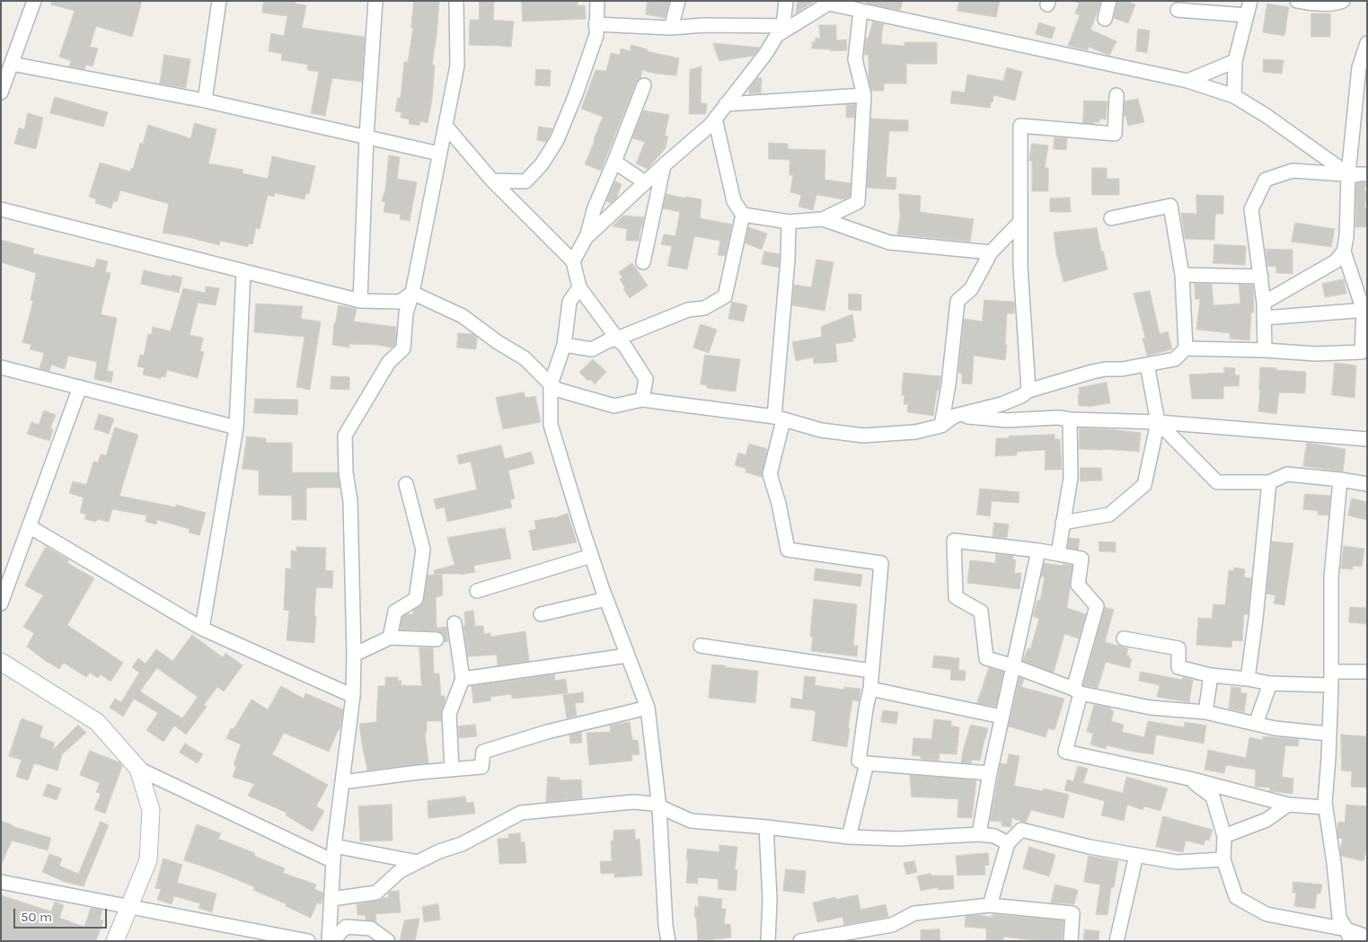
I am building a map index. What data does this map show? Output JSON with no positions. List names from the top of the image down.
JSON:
{
  "scale_bar": "50 m"
}
